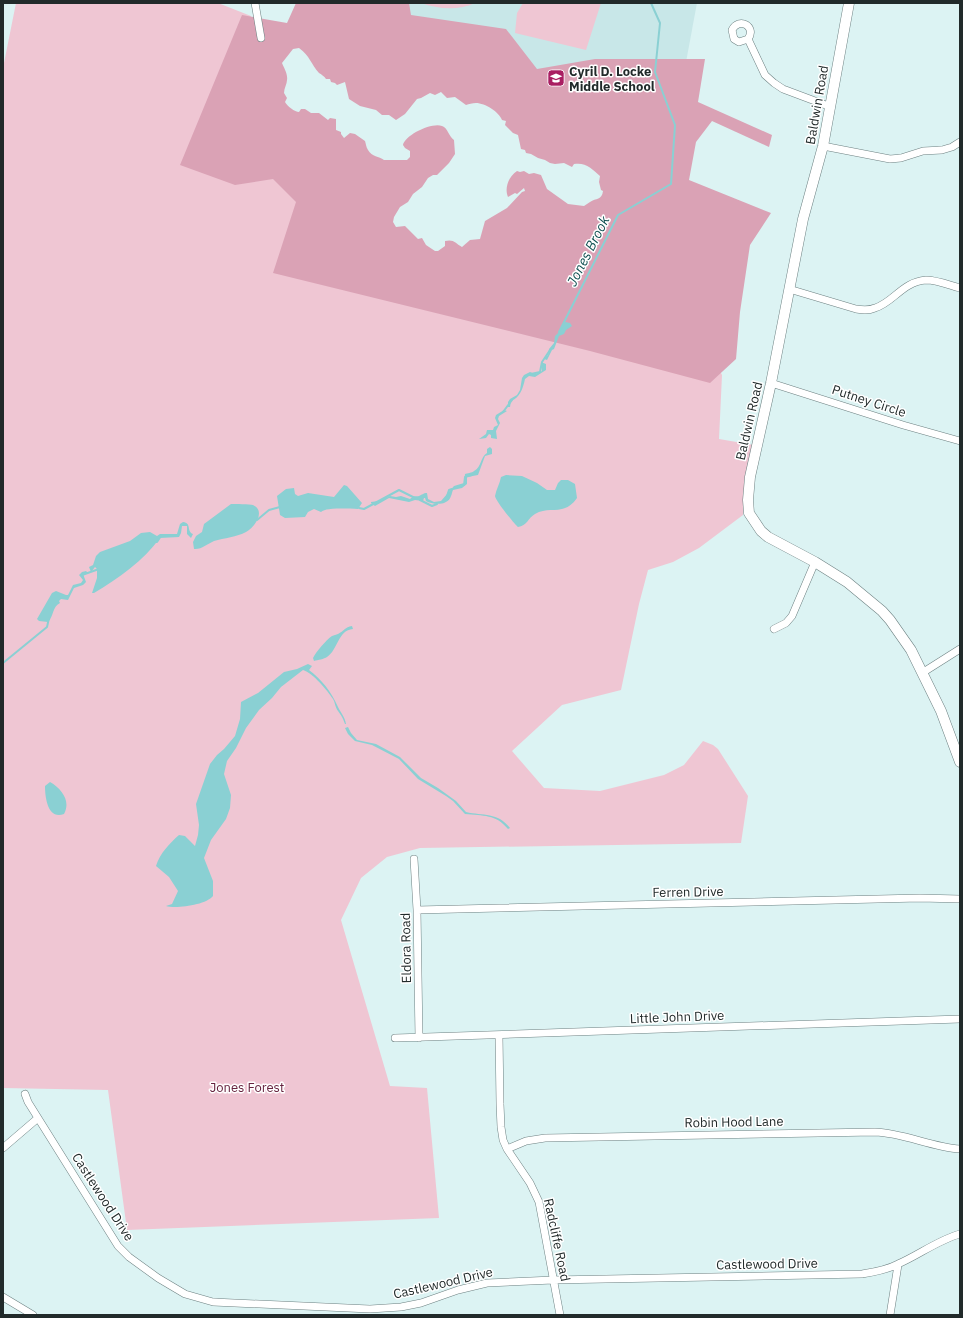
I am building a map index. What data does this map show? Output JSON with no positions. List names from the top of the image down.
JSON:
{
  "streets": {
    "street": [
      "Baldwin Road",
      "Putney Circle",
      "Ferren Drive",
      "Eldora Road",
      "Little John Drive",
      "Robin Hood Lane",
      "Castlewood Drive",
      "Radcliffe Road"
    ]
  },
  "crossings": [
    ["Baldwin Road", "Putney Circle"],
    ["Ferren Drive", "Eldora Road"],
    ["Eldora Road", "Little John Drive"],
    ["Little John Drive", "Radcliffe Road"],
    ["Robin Hood Lane", "Radcliffe Road"],
    ["Castlewood Drive", "Radcliffe Road"]
  ],
  "water": ["Jones Brook"],
  "parks": ["Jones Forest"],
  "places": {
    "school or university": ["Cyril D. Locke Middle School"]
  }
}
